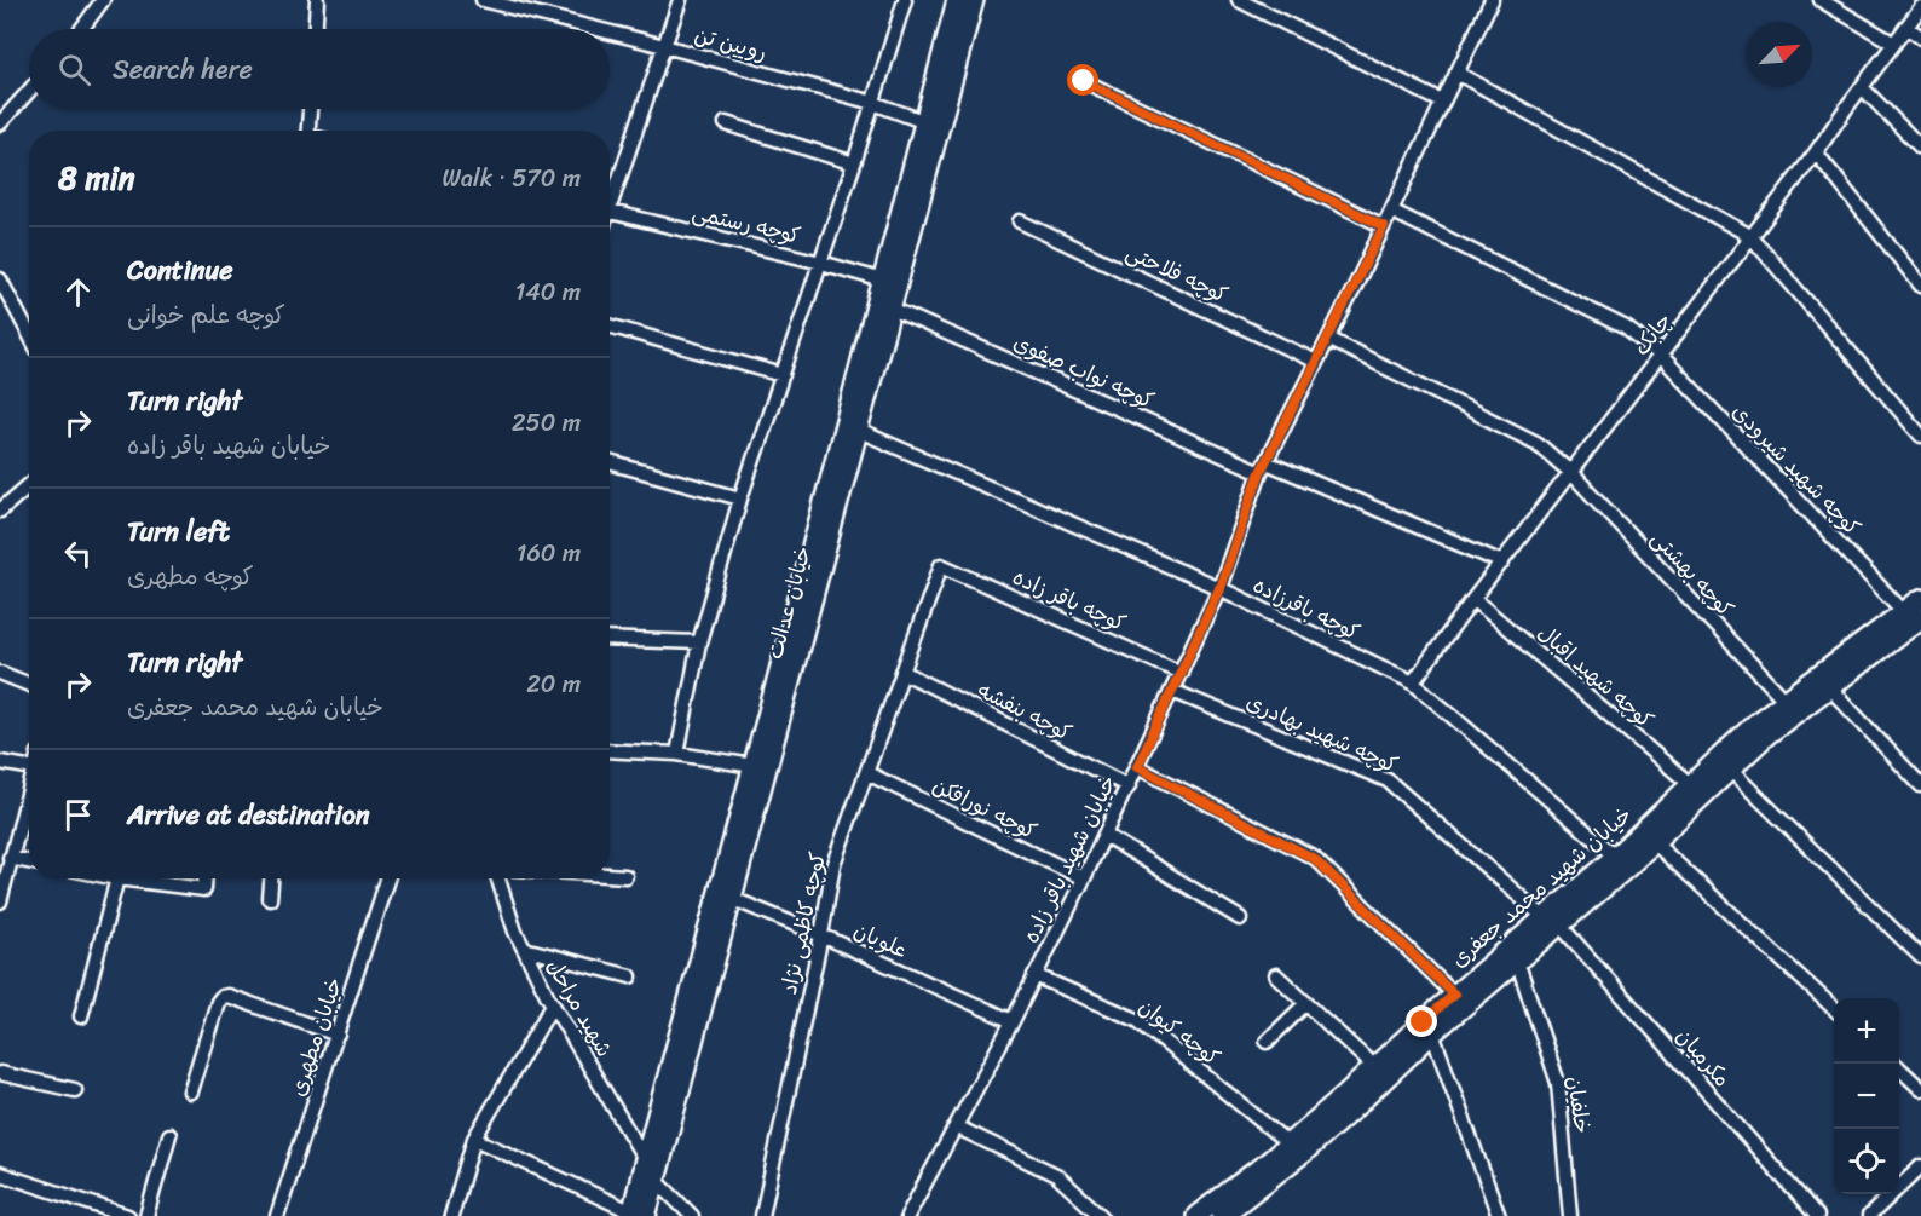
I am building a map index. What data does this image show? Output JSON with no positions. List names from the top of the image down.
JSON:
{
  "streets": {
    "main road": ["خیابان عدالت", "خیابان شهید محمد جعفری"],
    "street": [
      "رویین تن",
      "کوچه رستمی",
      "کوچه فلاحتی",
      "چابک",
      "کوچه نواب صفوی",
      "کوچه شهید شیرودی",
      "کوچه بهشتی",
      "کوچه باقر زاده",
      "کوچه باقرزاده",
      "کوچه شهید اقبال",
      "کوچه بنفشه",
      "کوچه شهید بهادری",
      "کوچه نورافکن",
      "خیابان شهید باقر زاده",
      "کوچه کاظمی نژاد",
      "علویان",
      "شهید مراحل",
      "کوچه کیوان",
      "خیابان مطهری",
      "مکرمیان",
      "خلفیان"
    ]
  },
  "crossings": [
    ["رویین تن", "خیابان عدالت"],
    ["کوچه رستمی", "خیابان عدالت"],
    ["کوچه فلاحتی", "خیابان شهید باقر زاده"],
    ["چابک", "کوچه نواب صفوی"],
    ["چابک", "کوچه شهید شیرودی"],
    ["چابک", "کوچه بهشتی"],
    ["چابک", "کوچه باقرزاده"],
    ["چابک", "کوچه شهید اقبال"],
    ["کوچه نواب صفوی", "خیابان عدالت"],
    ["کوچه نواب صفوی", "خیابان شهید باقر زاده"],
    ["کوچه شهید شیرودی", "خیابان شهید باقر زاده"],
    ["کوچه شهید شیرودی", "خیابان شهید محمد جعفری"],
    ["کوچه بهشتی", "خیابان شهید باقر زاده"],
    ["کوچه بهشتی", "خیابان شهید محمد جعفری"],
    ["کوچه باقر زاده", "خیابان شهید باقر زاده"],
    ["کوچه باقر زاده", "کوچه کاظمی نژاد"],
    ["خیابان عدالت", "کوچه باقرزاده"],
    ["خیابان عدالت", "علویان"],
    ["خیابان عدالت", "شهید مراحل"],
    ["کوچه باقرزاده", "خیابان شهید باقر زاده"],
    ["کوچه باقرزاده", "خیابان شهید محمد جعفری"],
    ["کوچه شهید اقبال", "خیابان شهید محمد جعفری"],
    ["کوچه بنفشه", "خیابان شهید باقر زاده"],
    ["کوچه بنفشه", "کوچه کاظمی نژاد"],
    ["کوچه شهید بهادری", "خیابان شهید باقر زاده"],
    ["کوچه شهید بهادری", "خیابان شهید محمد جعفری"],
    ["کوچه شهید بهادری", "مکرمیان"],
    ["کوچه نورافکن", "خیابان شهید باقر زاده"],
    ["کوچه نورافکن", "کوچه کاظمی نژاد"],
    ["خیابان شهید باقر زاده", "علویان"],
    ["خیابان شهید باقر زاده", "کوچه کیوان"],
    ["خیابان شهید محمد جعفری", "کوچه کیوان"],
    ["خیابان شهید محمد جعفری", "مکرمیان"],
    ["خیابان شهید محمد جعفری", "خلفیان"],
    ["کوچه کاظمی نژاد", "علویان"]
  ],
  "north": "top right",
  "page": {
    "search": "Search here",
    "heading": ["8 min", "Walk · 570 m"],
    "list": [
      ["Continue", "کوچه علم خوانی", "140 m"],
      ["Turn right", "خیابان شهید باقر زاده", "250 m"],
      ["Turn left", "کوچه مطهری", "160 m"],
      ["Turn right", "خیابان شهید محمد جعفری", "20 m"],
      "Arrive at destination"
    ],
    "map_buttons": ["+", "−"]
  }
}
